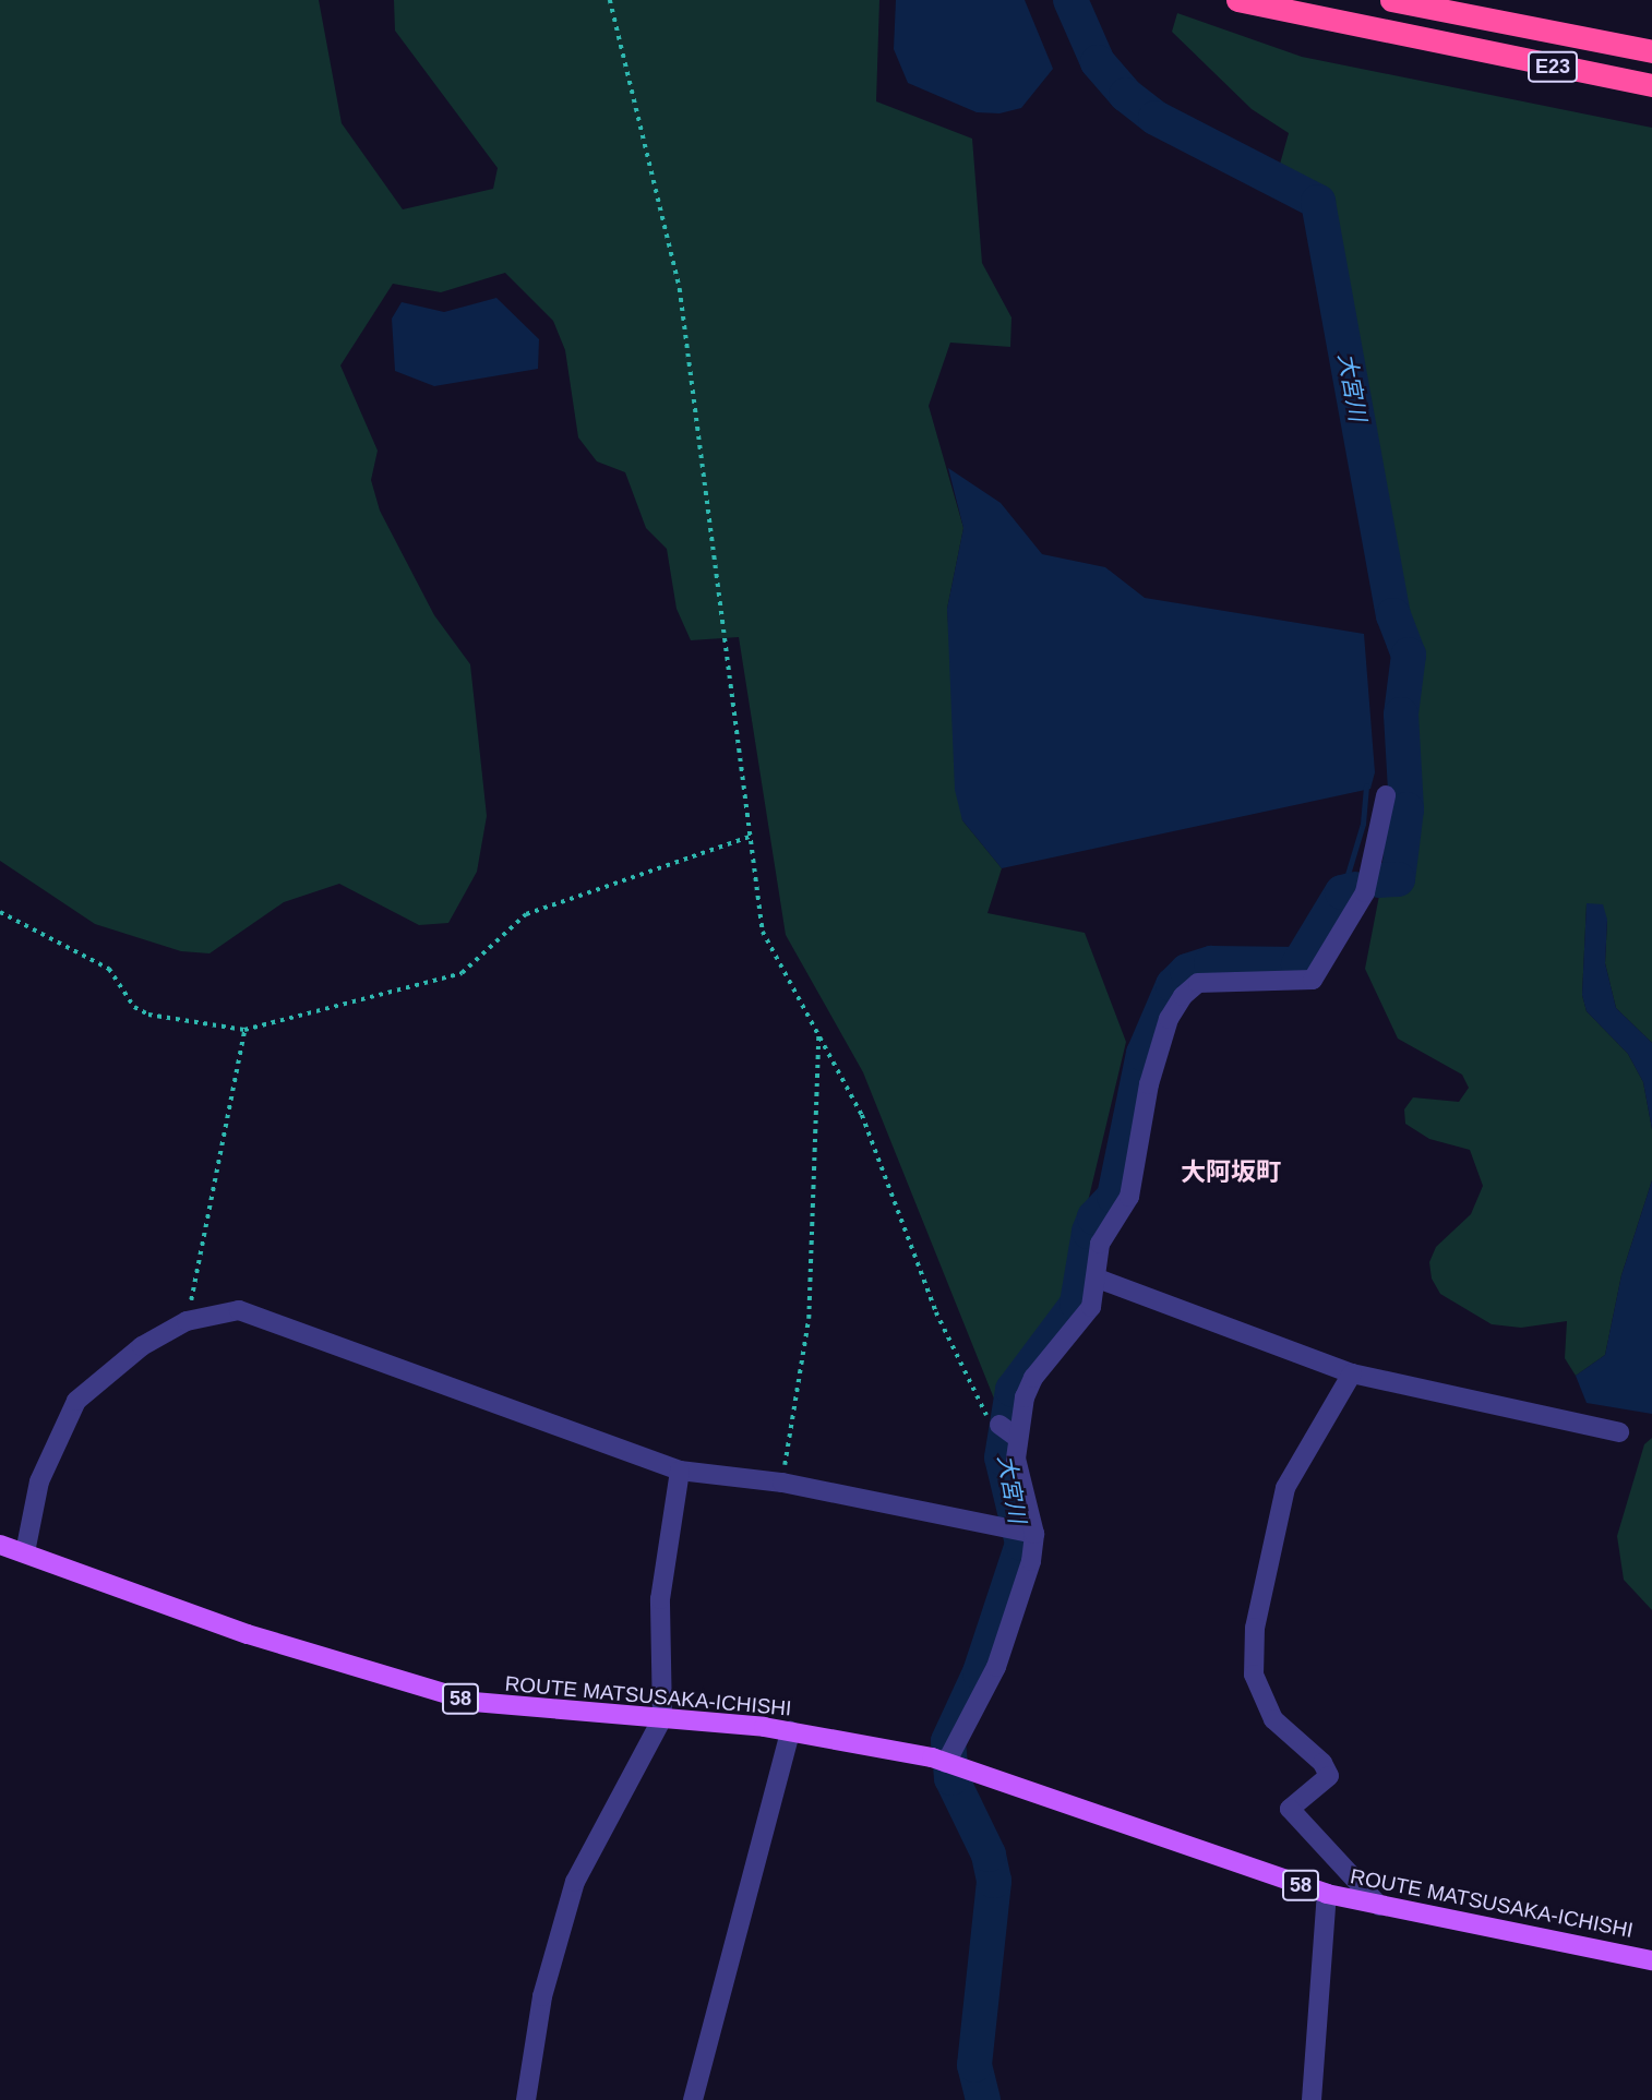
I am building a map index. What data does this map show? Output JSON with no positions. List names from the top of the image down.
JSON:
{
  "streets": {
    "highway": ["E23"],
    "main road": ["ROUTE MATSUSAKA-ICHISHI", "58"]
  },
  "districts": ["大阿坂町"],
  "water": ["大宮川"]
}
